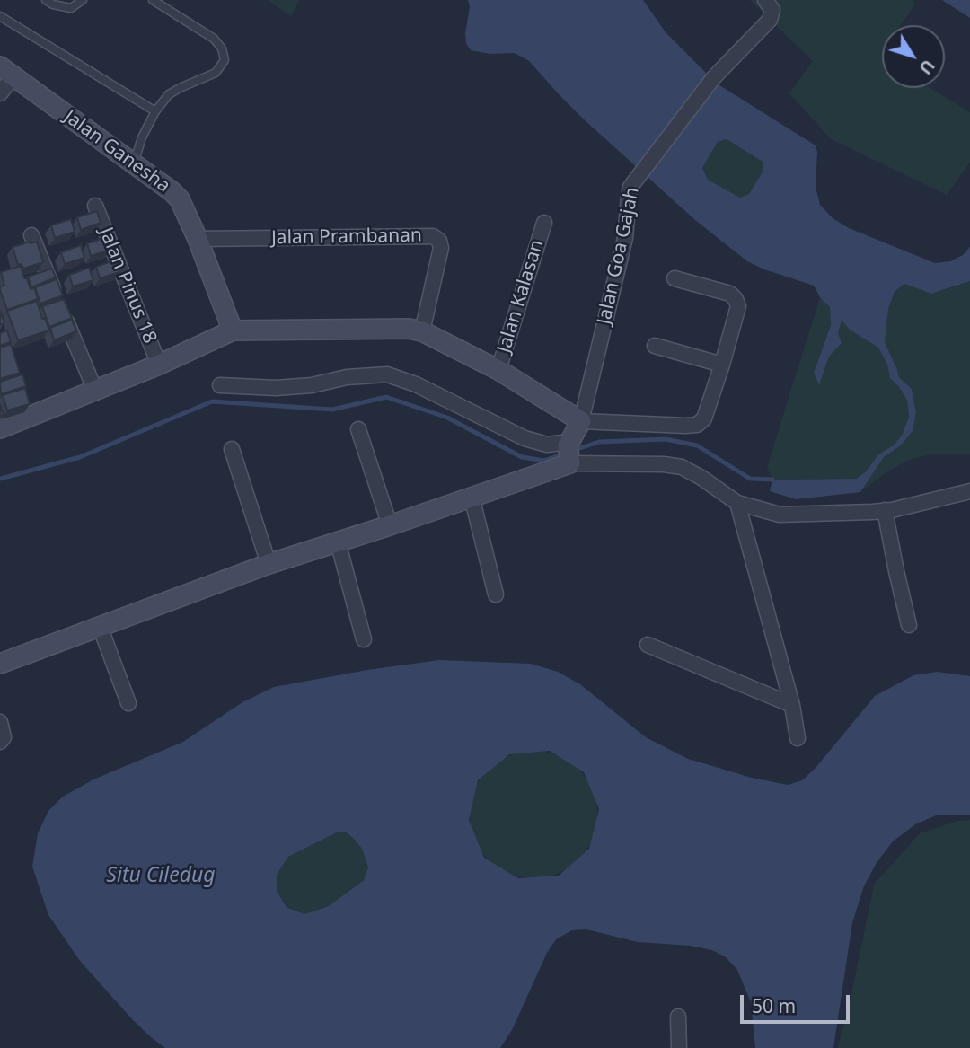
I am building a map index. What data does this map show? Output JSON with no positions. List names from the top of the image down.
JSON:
{
  "streets": {
    "street": [
      "Jalan Ganesha",
      "Jalan Prambanan",
      "Jalan Goa Gajah",
      "Jalan Pinus 18",
      "Jalan Kalasan"
    ]
  },
  "crossings": [
    ["Jalan Ganesha", "Jalan Prambanan"]
  ],
  "water": ["Situ Ciledug"],
  "scale_bar": "50 m",
  "north": "bottom right"
}
